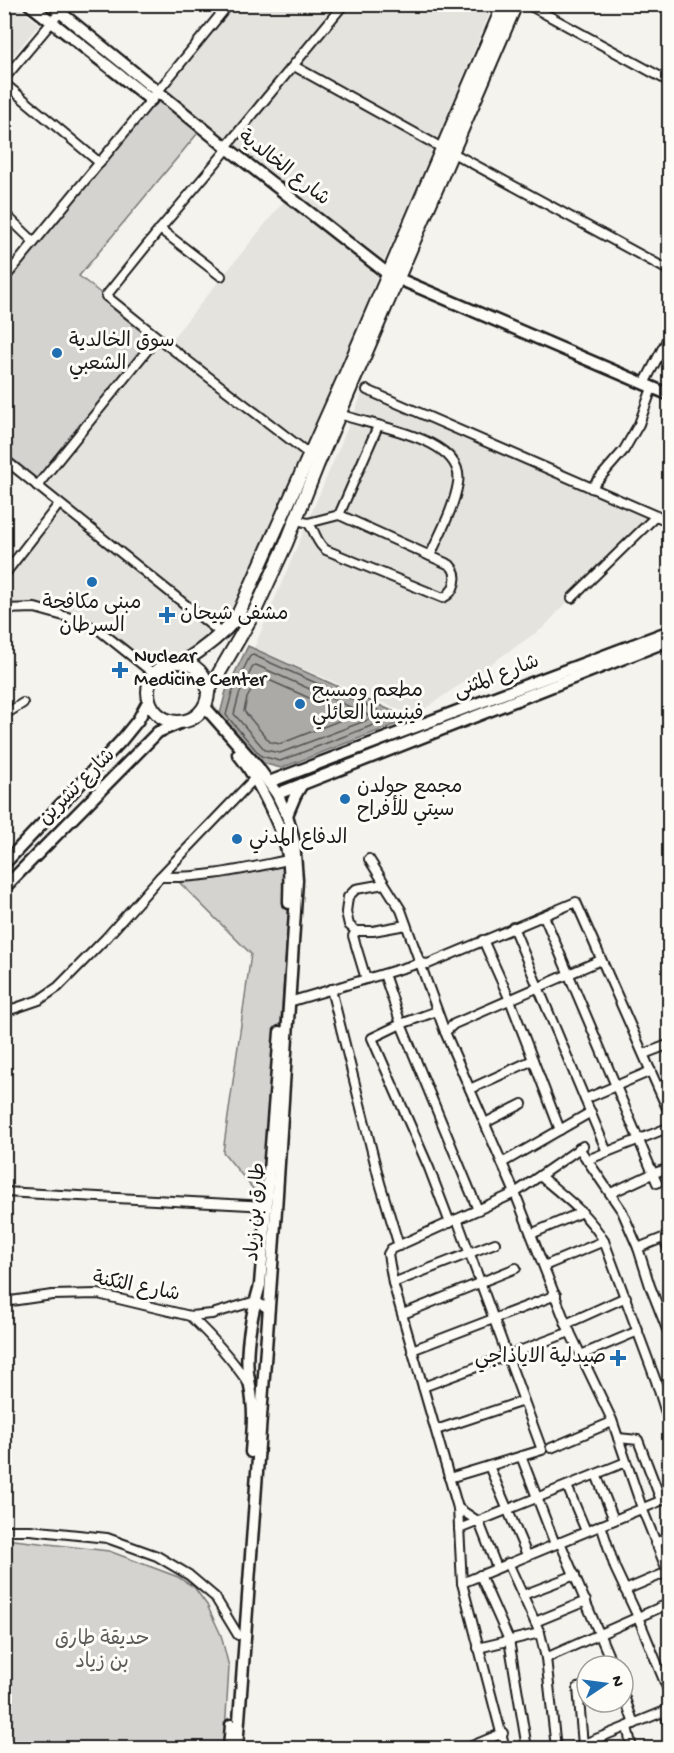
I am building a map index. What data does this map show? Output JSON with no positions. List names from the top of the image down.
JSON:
{
  "streets": {
    "main road": [
      "شارع الخالدية",
      "شارع المثنى",
      "شارع تشرين",
      "طارق بن زياد"
    ],
    "street": ["شارع الثكنة"]
  },
  "crossings": [
    ["شارع المثنى", "طارق بن زياد"]
  ],
  "parks": ["حديقة طارق بن زياد"],
  "places": {
    "other": [
      "سوق الخالدية الشعبي",
      "مبنى مكافحة السرطان",
      "مطعم ومسبح فينيسيا العائلي",
      "مجمع جولدن سيتي للأفراح",
      "الدفاع المدني"
    ],
    "health": ["مشفى شيحان", "Nuclear Medicine Center", "صيدلية الاياذاجي"]
  },
  "north": "right"
}
